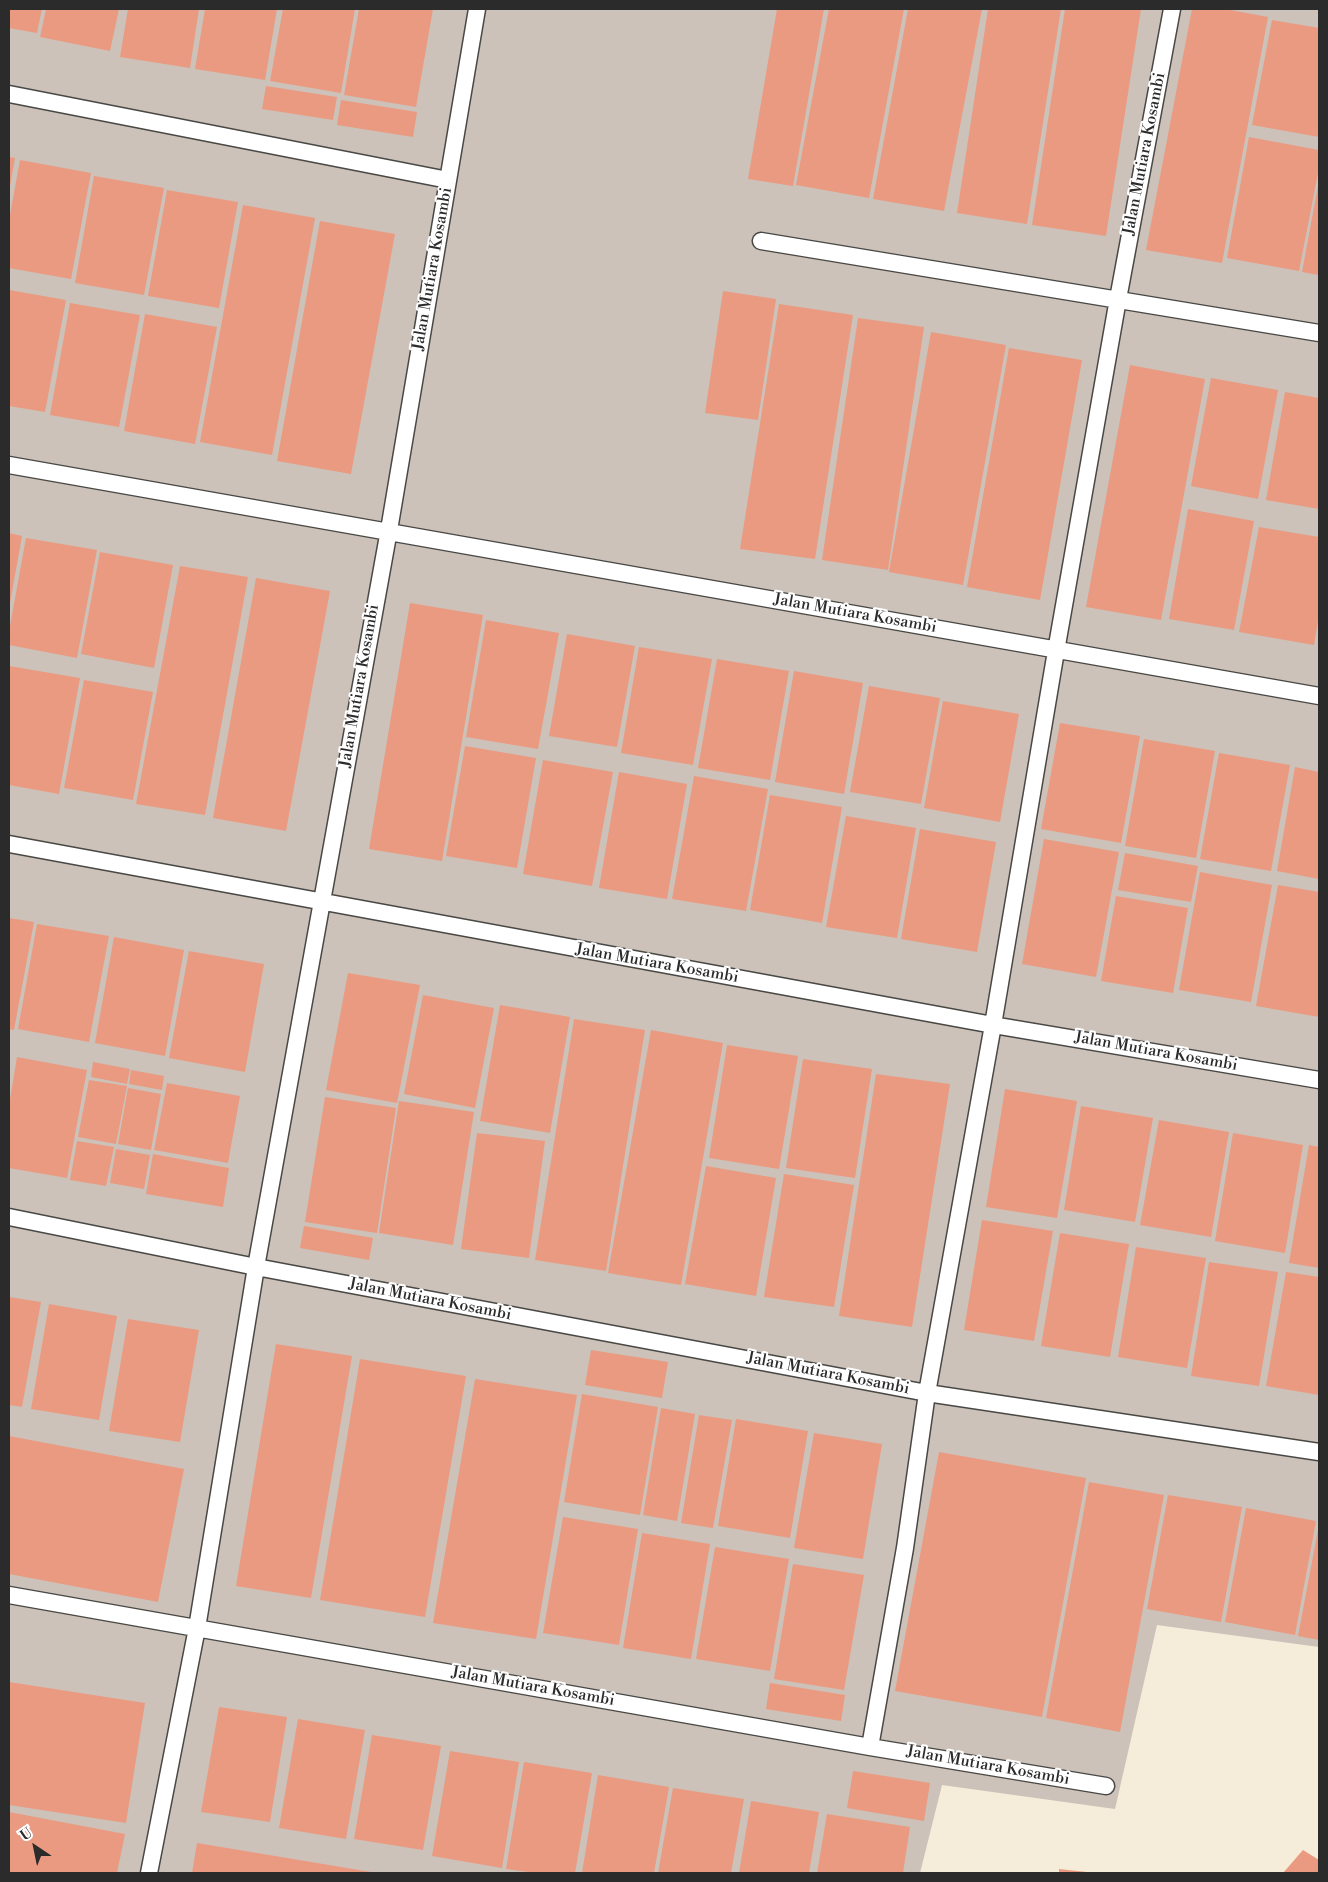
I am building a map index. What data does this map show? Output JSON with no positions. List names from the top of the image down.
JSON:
{
  "streets": {
    "lane": ["Jalan Mutiara Kosambi"]
  },
  "north": "top left"
}
